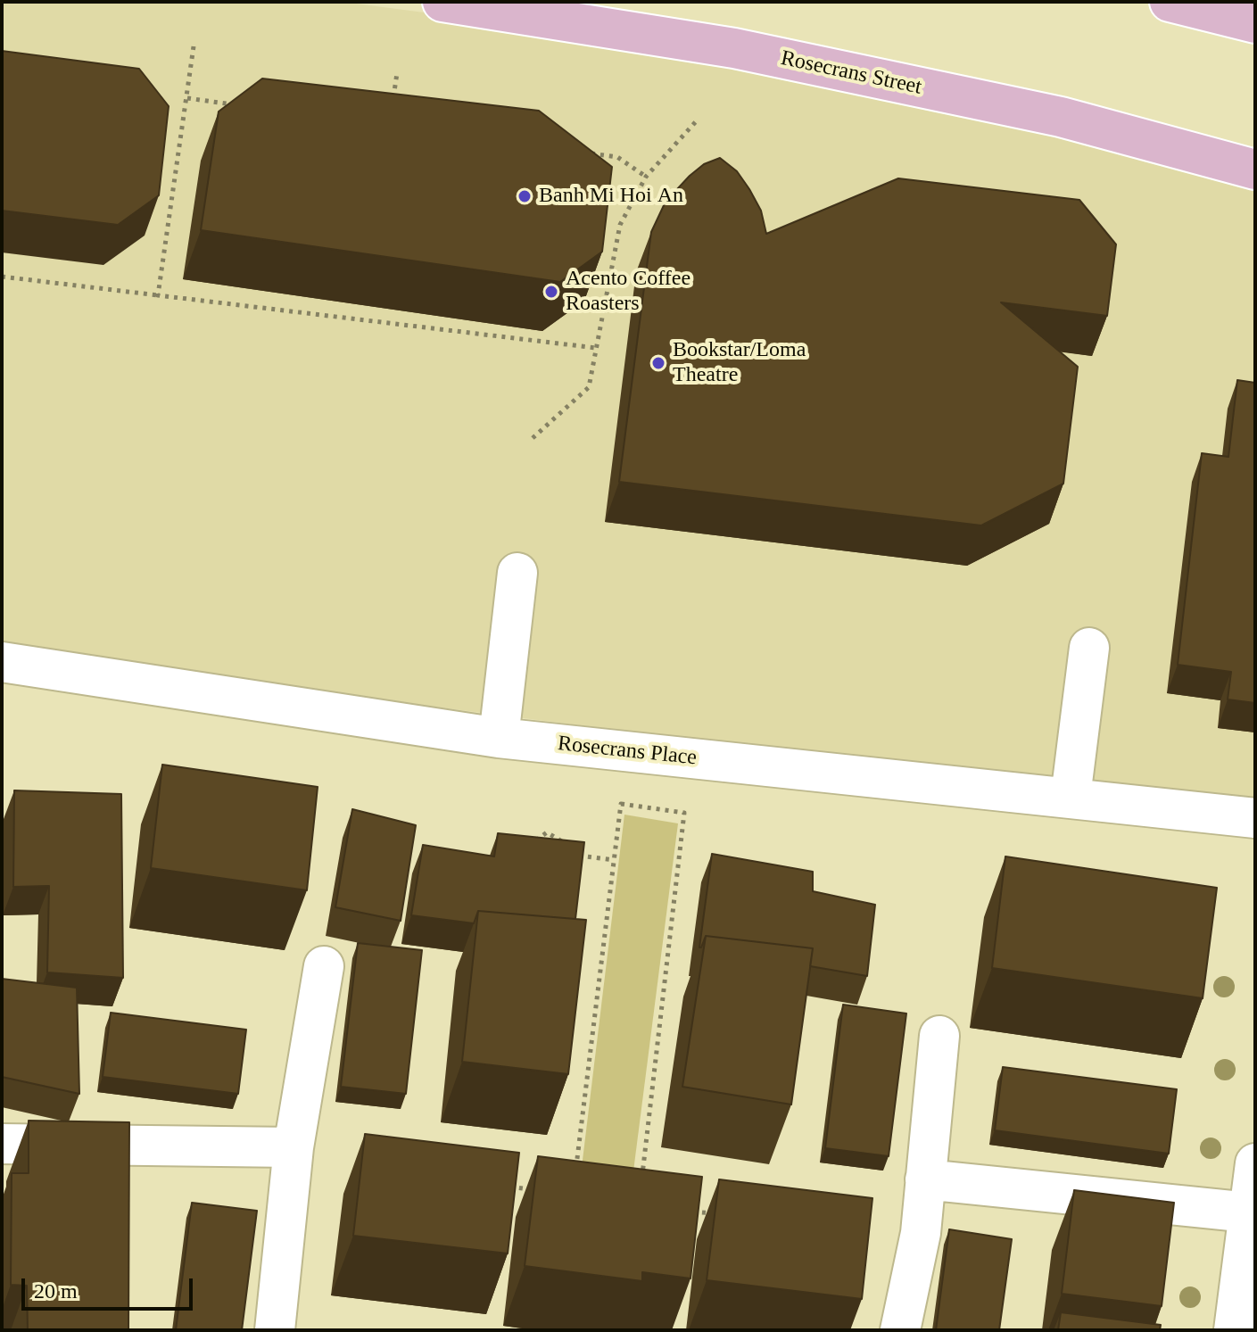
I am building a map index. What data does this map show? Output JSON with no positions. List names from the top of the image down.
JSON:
{
  "streets": {
    "main road": ["Rosecrans Street"],
    "street": ["Rosecrans Place"]
  },
  "places": ["Banh Mi Hoi An", "Acento Coffee Roasters", "Bookstar/Loma Theatre"],
  "scale_bar": "20 m"
}
